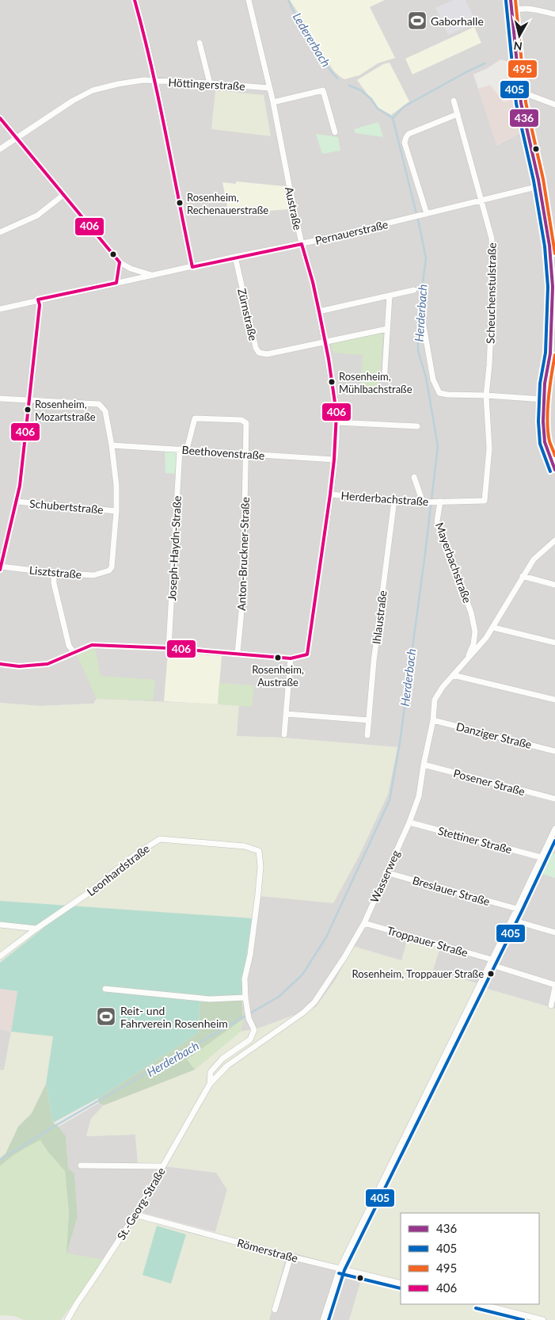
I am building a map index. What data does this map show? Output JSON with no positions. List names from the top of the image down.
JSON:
{
  "streets": {
    "street": [
      "Höttingerstraße",
      "Austraße",
      "Pernauerstraße",
      "Scheuchenstulstraße",
      "Zürnstraße",
      "Beethovenstraße",
      "Herderbachstraße",
      "Schubertstraße",
      "Joseph-Haydn-Straße",
      "Anton-Bruckner-Straße",
      "Mayerbachstraße",
      "Lisztstraße",
      "Ihlaustraße",
      "Danziger Straße",
      "Posener Straße",
      "Stettiner Straße",
      "Leonhardstraße",
      "Wasserweg",
      "Breslauer Straße",
      "Troppauer Straße",
      "St.-Georg-Straße",
      "Römerstraße"
    ]
  },
  "crossings": [
    ["Höttingerstraße", "Austraße"],
    ["Austraße", "Pernauerstraße"],
    ["Austraße", "Zürnstraße"],
    ["Austraße", "Beethovenstraße"],
    ["Austraße", "Herderbachstraße"],
    ["Pernauerstraße", "Scheuchenstulstraße"],
    ["Pernauerstraße", "Zürnstraße"],
    ["Beethovenstraße", "Joseph-Haydn-Straße"],
    ["Beethovenstraße", "Anton-Bruckner-Straße"],
    ["Herderbachstraße", "Mayerbachstraße"],
    ["Herderbachstraße", "Ihlaustraße"],
    ["Schubertstraße", "Lisztstraße"],
    ["Mayerbachstraße", "Wasserweg"],
    ["Danziger Straße", "Wasserweg"],
    ["Posener Straße", "Wasserweg"],
    ["Stettiner Straße", "Wasserweg"],
    ["Wasserweg", "Breslauer Straße"],
    ["Wasserweg", "Troppauer Straße"],
    ["Wasserweg", "St.-Georg-Straße"],
    ["St.-Georg-Straße", "Römerstraße"]
  ],
  "water": ["Ledererbach", "Herderbach"],
  "places": {
    "sports": ["Gaborhalle", "Reit- und Fahrverein Rosenheim"],
    "other": [
      "Rosenheim, Rechenauerstraße",
      "Rosenheim, Mühlbachstraße",
      "Rosenheim, Mozartstraße",
      "Rosenheim, Austraße",
      "Rosenheim, Troppauer Straße"
    ]
  },
  "lines": [
    "transit line 436",
    "transit line 495",
    "transit line 406",
    "transit line 405"
  ],
  "legend": [
    "436",
    "405",
    "495",
    "406"
  ],
  "north": "bottom"
}
